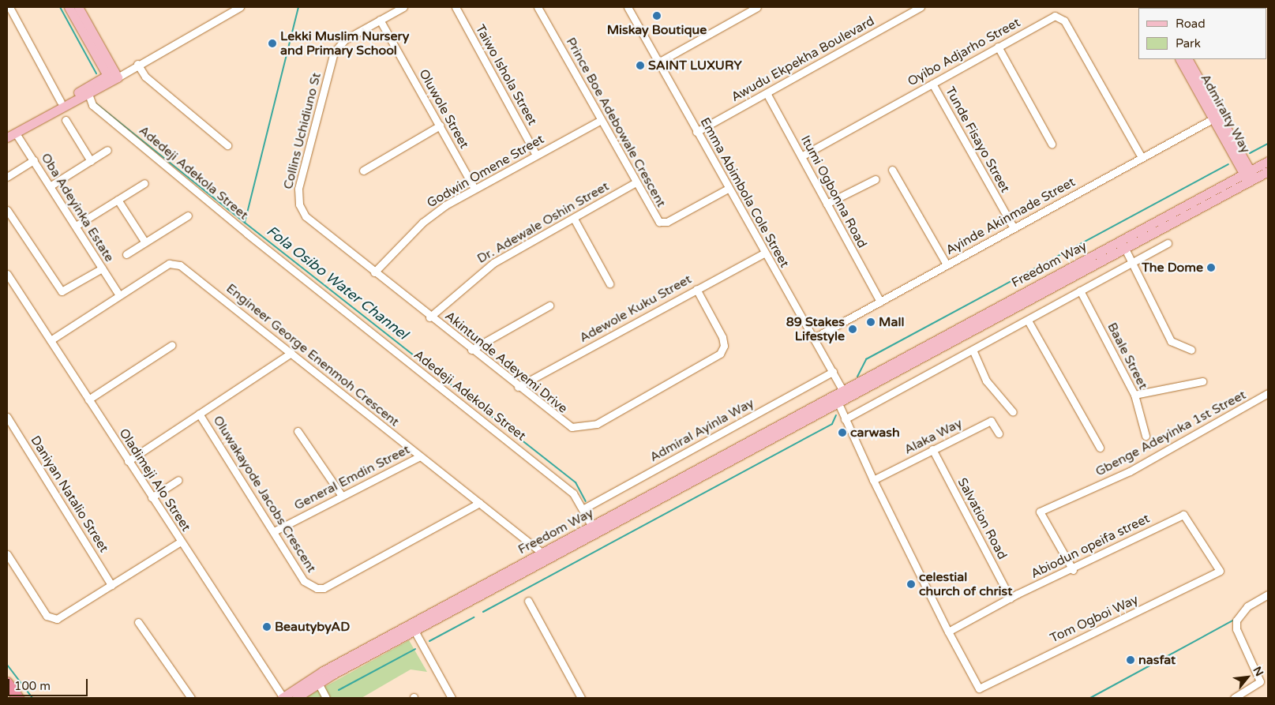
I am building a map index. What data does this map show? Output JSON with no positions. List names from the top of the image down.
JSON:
{
  "streets": {
    "main road": ["Admiralty Way", "Freedom Way"],
    "street": [
      "Oyibo Adjarho Street",
      "Awudu Ekpekha Boulevard",
      "Taiwo Ishola Street",
      "Oluwole Street",
      "Prince Boe Adebowale Crescent",
      "Collins Uchidiuno St",
      "Tunde Fisayo Street",
      "Godwin Omene Street",
      "Adedeji Adekola Street",
      "Itumi Ogbonna Road",
      "Emma Abimbola Cole Street",
      "Oba Adeyinka Estate",
      "Ayinde Akinmade Street",
      "Dr. Adewale Oshin Street",
      "Adewole Kuku Street",
      "Engineer George Enenmoh Crescent",
      "Baale Street",
      "Akintunde Adeyemi Drive",
      "Admiral Ayinla Way",
      "Gbenge Adeyinka 1st Street",
      "Alaka Way",
      "General Emdin Street",
      "Oladimeji Alo Street",
      "Daniyan Natalio Street",
      "Oluwakayode Jacobs Crescent",
      "Salvation Road",
      "Abiodun opeifa street",
      "Tom Ogboi Way"
    ]
  },
  "crossings": [
    ["Oyibo Adjarho Street", "Tunde Fisayo Street"],
    ["Oyibo Adjarho Street", "Itumi Ogbonna Road"],
    ["Oyibo Adjarho Street", "Ayinde Akinmade Street"],
    ["Awudu Ekpekha Boulevard", "Itumi Ogbonna Road"],
    ["Awudu Ekpekha Boulevard", "Emma Abimbola Cole Street"],
    ["Taiwo Ishola Street", "Godwin Omene Street"],
    ["Oluwole Street", "Collins Uchidiuno St"],
    ["Oluwole Street", "Godwin Omene Street"],
    ["Admiralty Way", "Ayinde Akinmade Street"],
    ["Admiralty Way", "Freedom Way"],
    ["Prince Boe Adebowale Crescent", "Godwin Omene Street"],
    ["Prince Boe Adebowale Crescent", "Emma Abimbola Cole Street"],
    ["Prince Boe Adebowale Crescent", "Dr. Adewale Oshin Street"],
    ["Collins Uchidiuno St", "Akintunde Adeyemi Drive"],
    ["Tunde Fisayo Street", "Ayinde Akinmade Street"],
    ["Godwin Omene Street", "Akintunde Adeyemi Drive"],
    ["Adedeji Adekola Street", "Freedom Way"],
    ["Adedeji Adekola Street", "Admiral Ayinla Way"],
    ["Itumi Ogbonna Road", "Ayinde Akinmade Street"],
    ["Emma Abimbola Cole Street", "Ayinde Akinmade Street"],
    ["Emma Abimbola Cole Street", "Freedom Way"],
    ["Emma Abimbola Cole Street", "Adewole Kuku Street"],
    ["Emma Abimbola Cole Street", "Admiral Ayinla Way"],
    ["Oba Adeyinka Estate", "Engineer George Enenmoh Crescent"],
    ["Dr. Adewale Oshin Street", "Akintunde Adeyemi Drive"],
    ["Freedom Way", "Engineer George Enenmoh Crescent"],
    ["Freedom Way", "Oladimeji Alo Street"],
    ["Adewole Kuku Street", "Akintunde Adeyemi Drive"],
    ["Engineer George Enenmoh Crescent", "General Emdin Street"],
    ["Engineer George Enenmoh Crescent", "Oladimeji Alo Street"],
    ["Engineer George Enenmoh Crescent", "Oluwakayode Jacobs Crescent"],
    ["Gbenge Adeyinka 1st Street", "Abiodun opeifa street"],
    ["Alaka Way", "Salvation Road"],
    ["General Emdin Street", "Oluwakayode Jacobs Crescent"],
    ["Salvation Road", "Abiodun opeifa street"],
    ["Abiodun opeifa street", "Tom Ogboi Way"]
  ],
  "water": ["Fola Osibo Water Channel"],
  "places": [
    "Miskay Boutique",
    "Lekki Muslim Nursery and Primary School",
    "SAINT LUXURY",
    "The Dome",
    "Mall",
    "89 Stakes Lifestyle",
    "carwash",
    "celestial church of christ",
    "BeautybyAD",
    "nasfat"
  ],
  "legend": ["Road", "Park"],
  "scale_bar": "100 m",
  "north": "top right"
}
